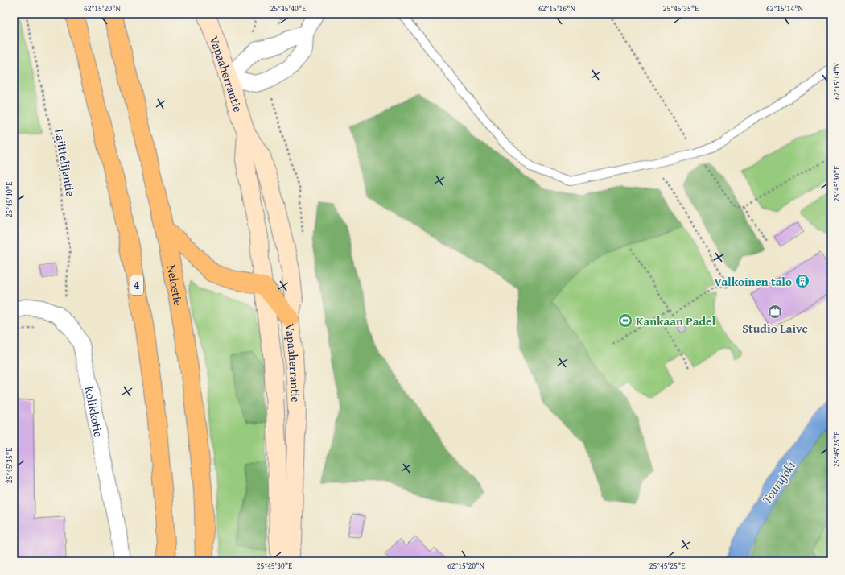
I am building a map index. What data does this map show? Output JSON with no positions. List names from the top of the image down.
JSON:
{
  "streets": {
    "highway": ["4", "Nelostie"],
    "street": ["Vapaaherrantie", "Kolikkotie"],
    "path": ["Lajittelijantie"]
  },
  "crossings": [
    ["Lajittelijantie", "Kolikkotie"]
  ],
  "water": ["Tourujoki"],
  "places": {
    "building": ["Valkoinen talo"],
    "office": ["Studio Laive"],
    "sports": ["Kankaan Padel"]
  },
  "coordinates": [
    "62°15'20\"N",
    "25°45'40\"E",
    "62°15'16\"N",
    "25°45'35\"E",
    "62°15'14\"N",
    "25°45'30\"E",
    "25°45'25\"E"
  ]
}
